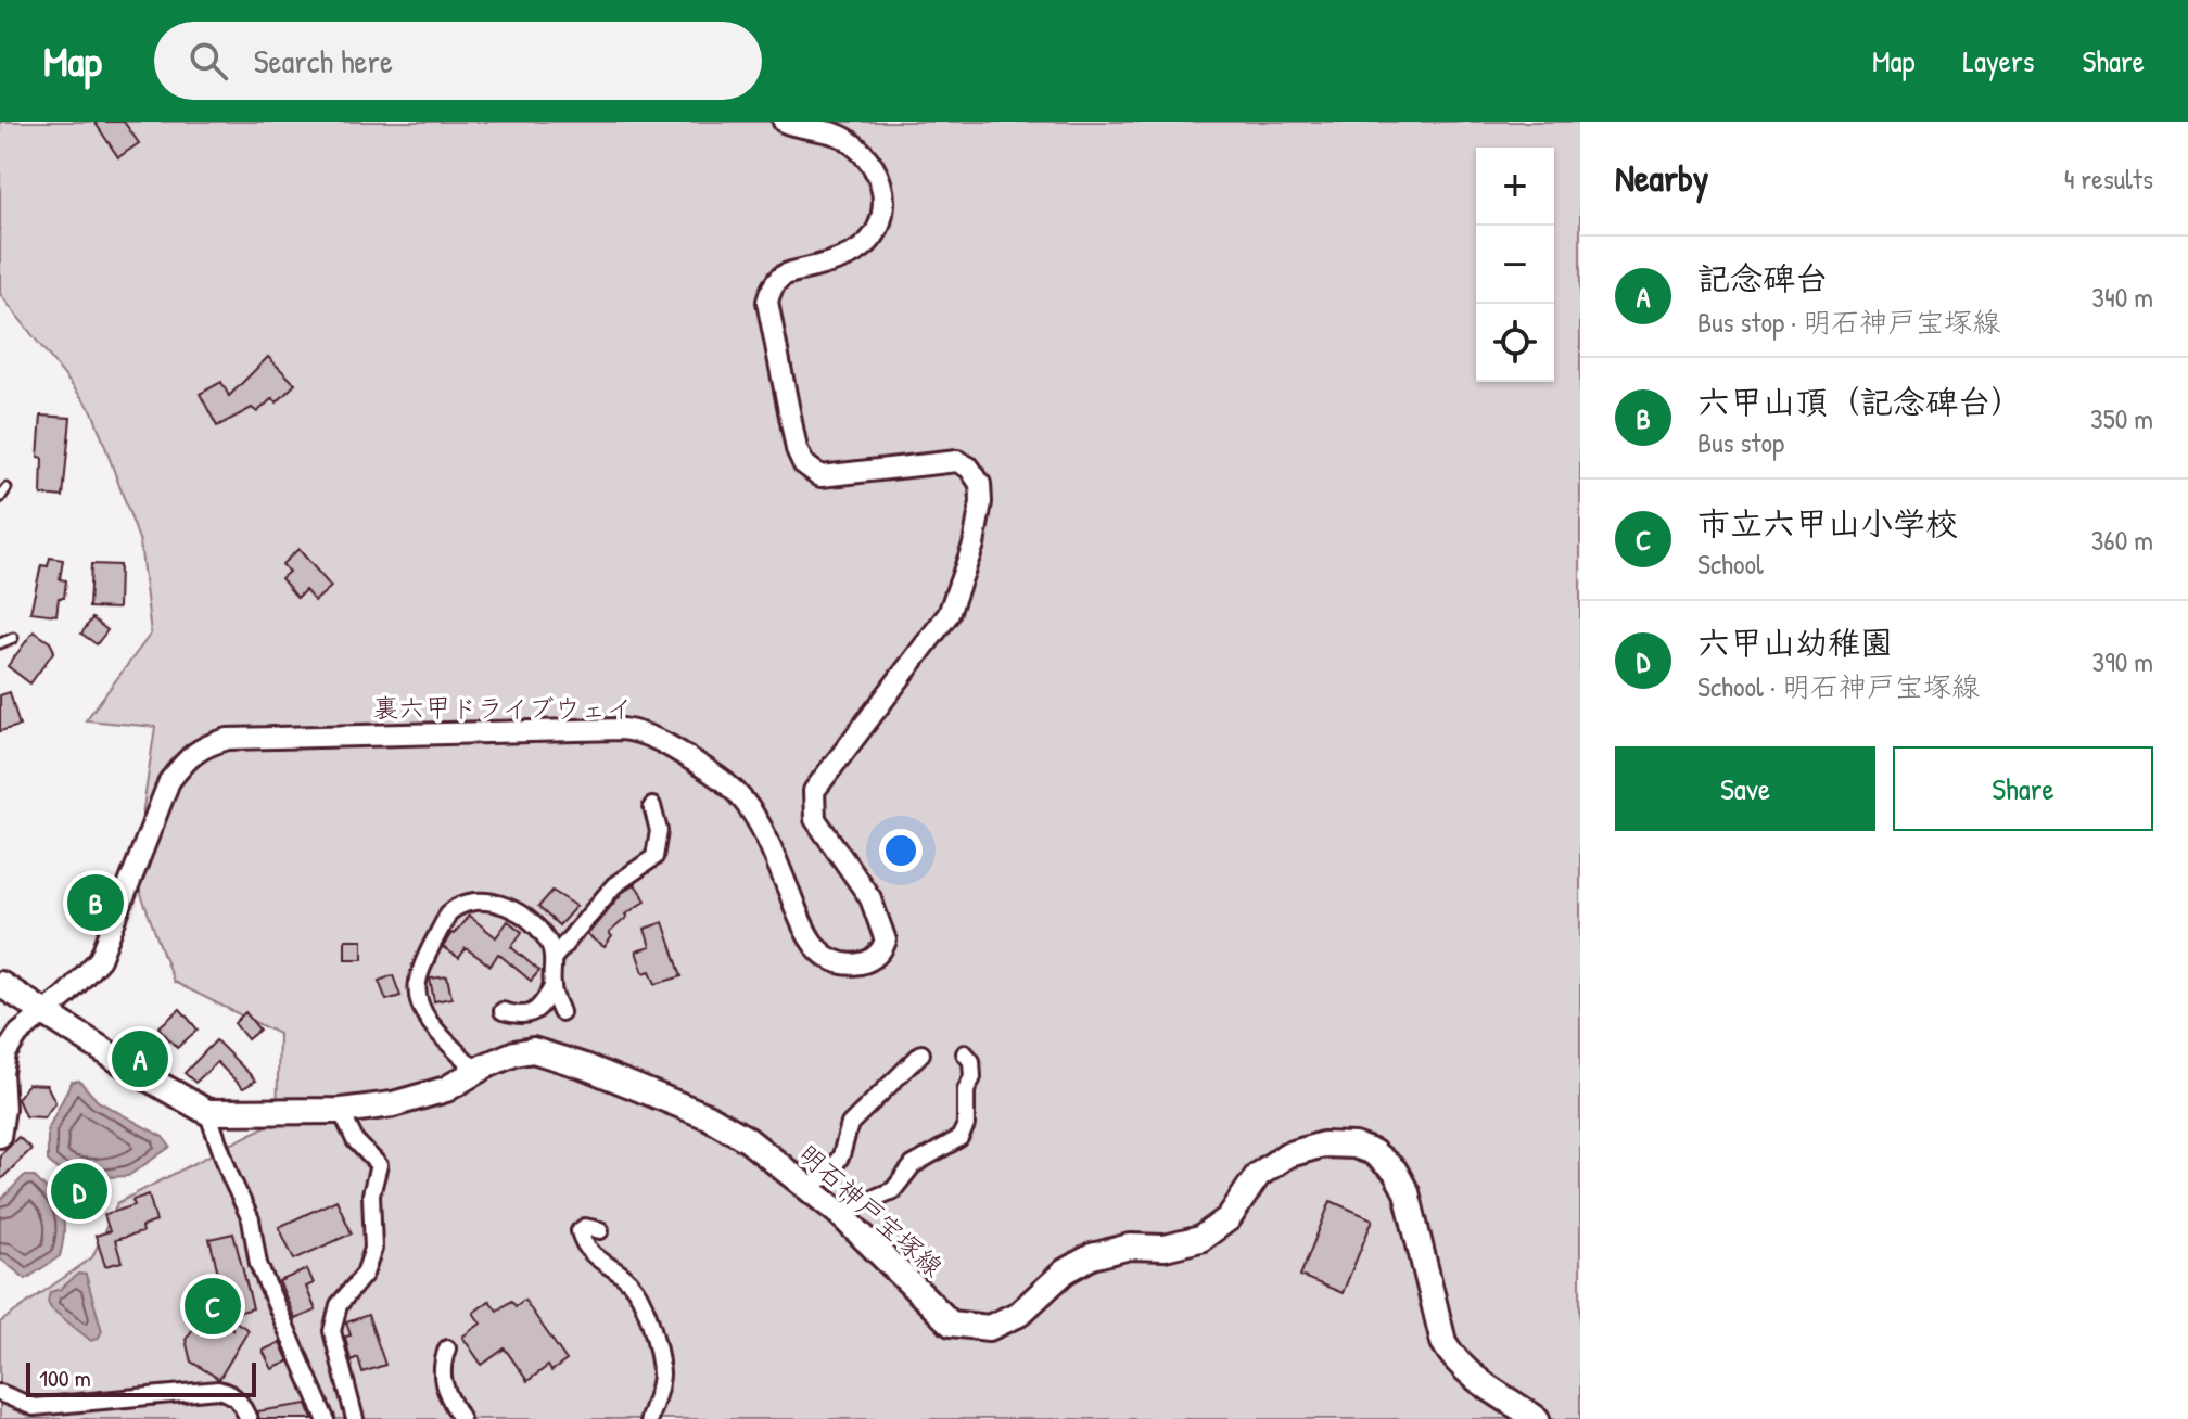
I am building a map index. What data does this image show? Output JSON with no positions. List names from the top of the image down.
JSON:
{
  "streets": {
    "main road": ["明石神戸宝塚線"],
    "street": ["裏六甲ドライブウェイ"]
  },
  "scale_bar": "100 m",
  "page": {
    "header": "Map",
    "search": "Search here",
    "nav": ["Map", "Layers", "Share"],
    "heading": ["Nearby", "4 results"],
    "map_buttons": ["+", "−"],
    "list": [
      {
        "mark": "A",
        "name": "記念碑台",
        "note": "Bus stop · 明石神戸宝塚線",
        "value": "340 m"
      },
      {
        "mark": "B",
        "name": "六甲山頂（記念碑台）",
        "note": "Bus stop",
        "value": "350 m"
      },
      {
        "mark": "C",
        "name": "市立六甲山小学校",
        "note": "School",
        "value": "360 m"
      },
      {
        "mark": "D",
        "name": "六甲山幼稚園",
        "note": "School · 明石神戸宝塚線",
        "value": "390 m"
      }
    ],
    "buttons": ["Save", "Share"],
    "pins": [
      "B",
      "A",
      "D",
      "C"
    ],
    "scale": "100 m"
  }
}
